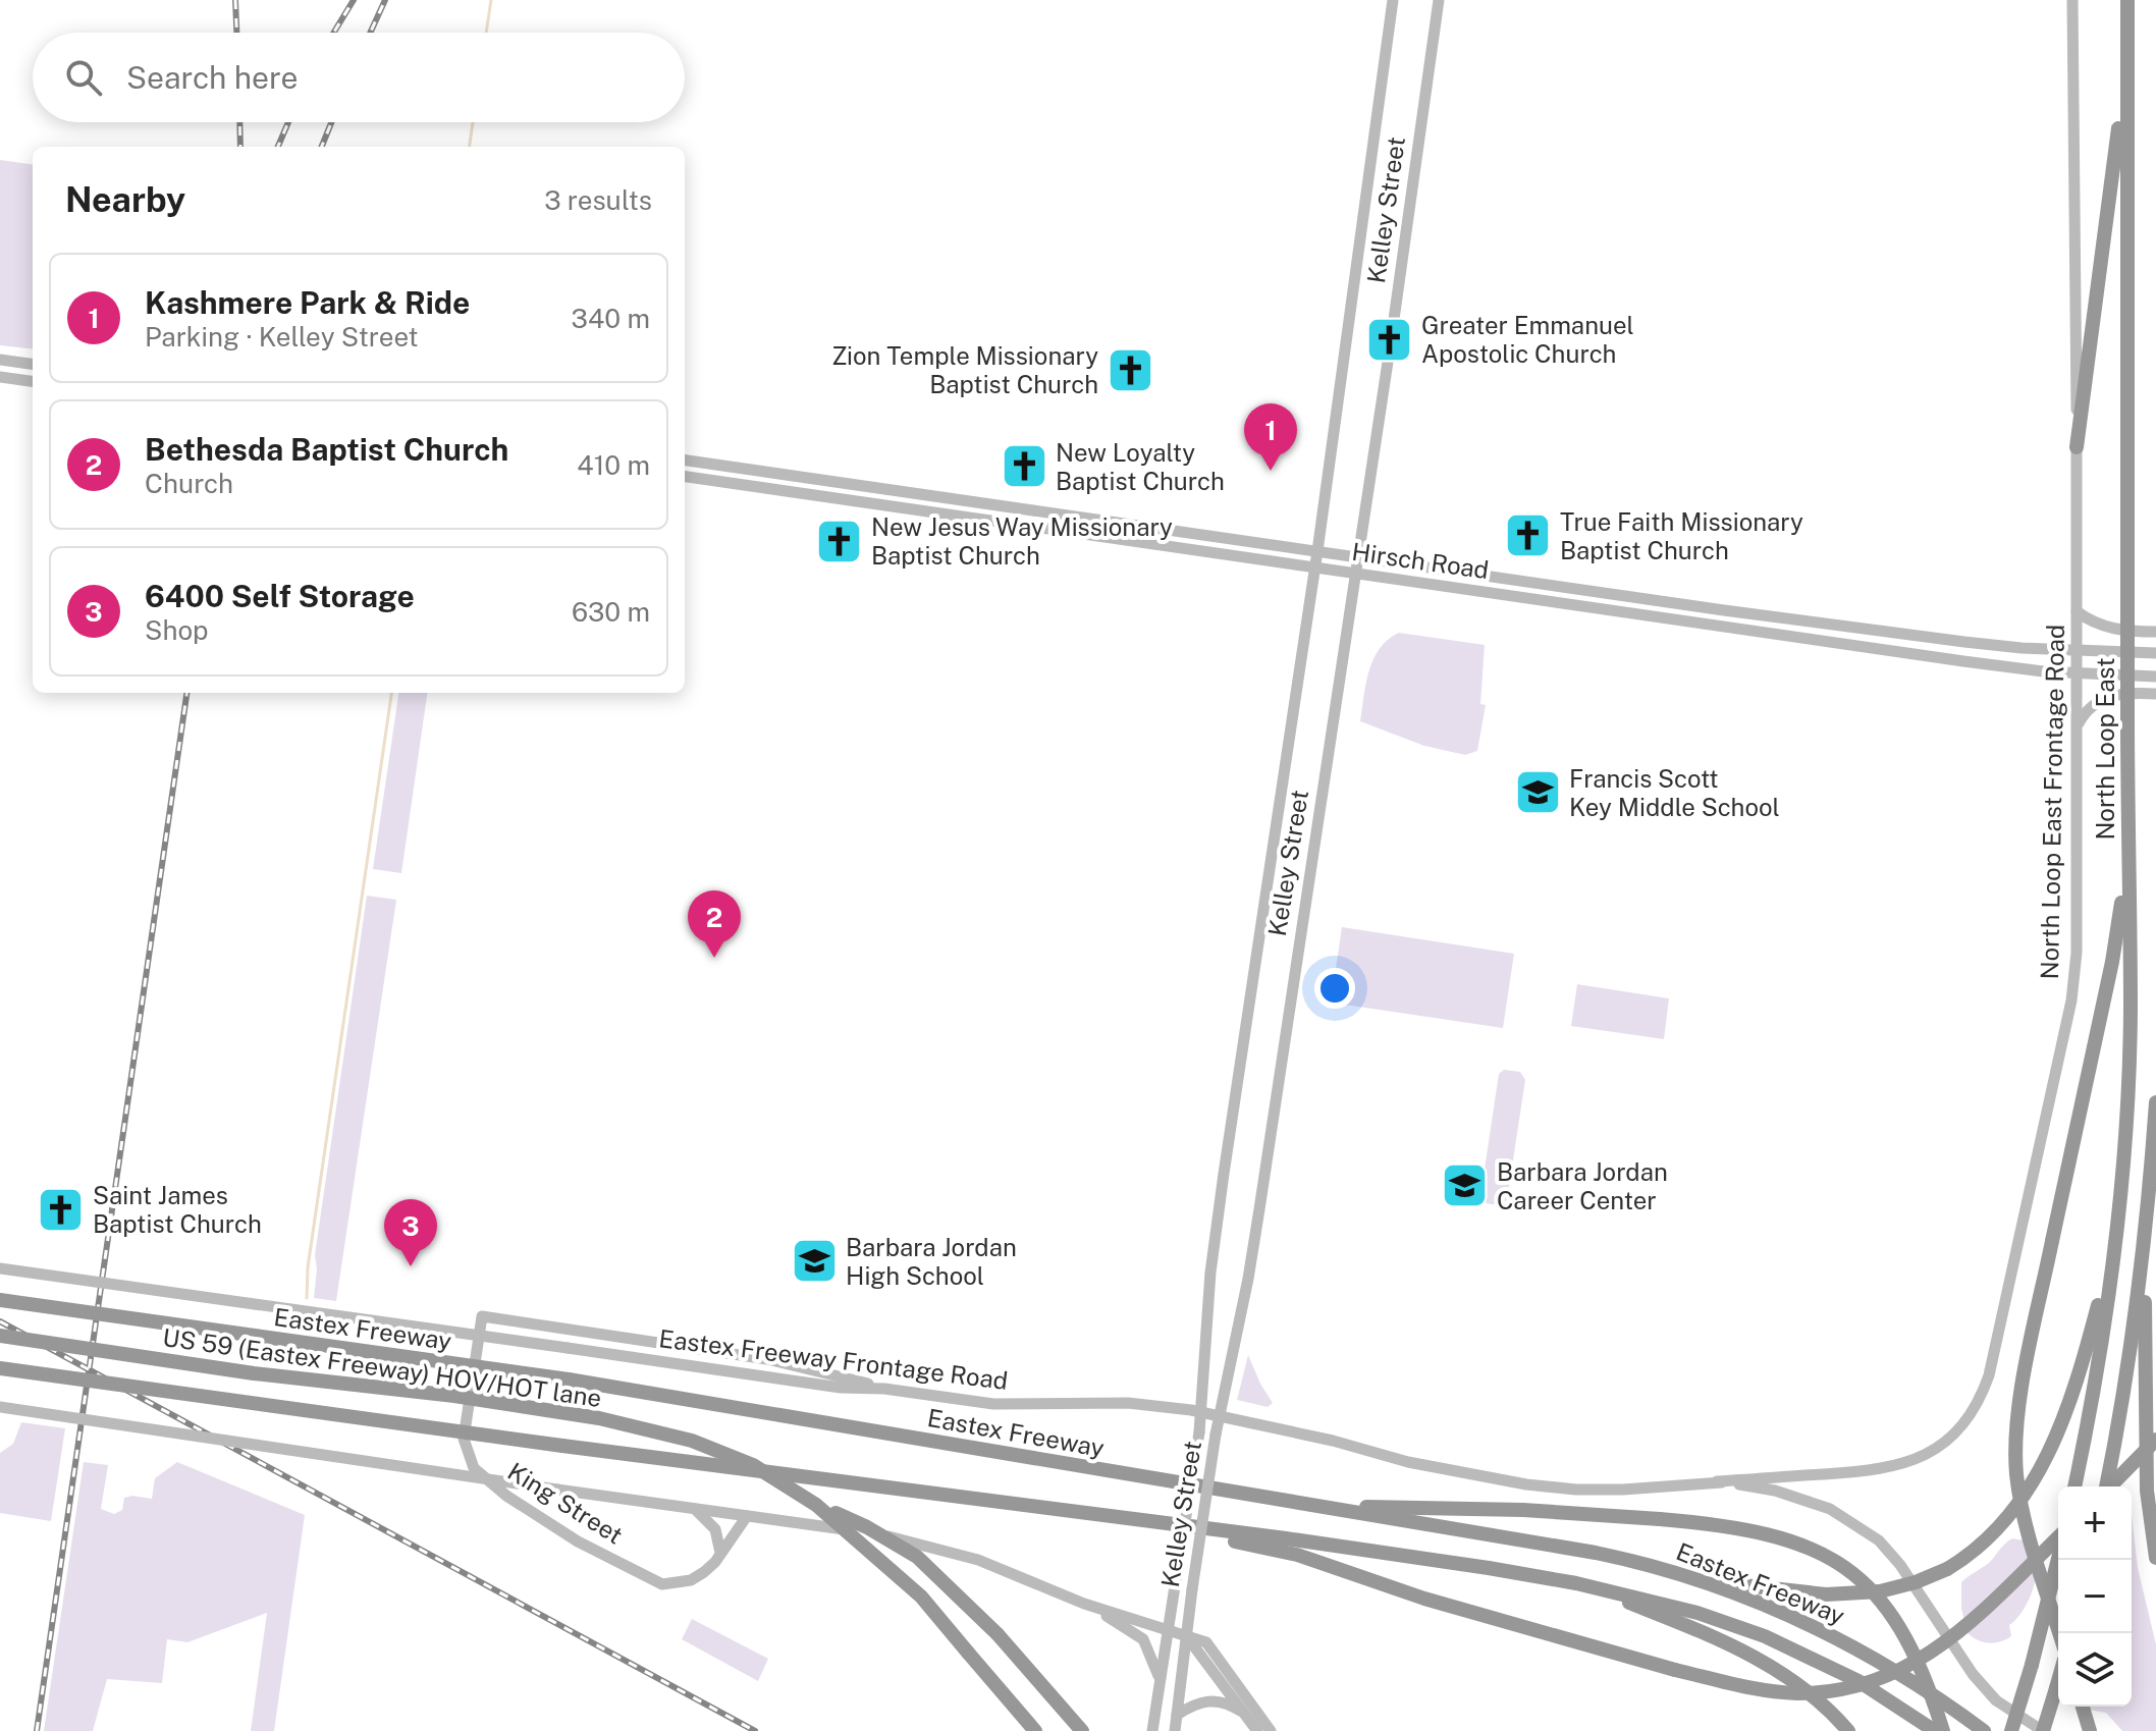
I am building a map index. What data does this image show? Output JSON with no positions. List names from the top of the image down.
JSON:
{
  "streets": {
    "highway": ["North Loop East", "Eastex Freeway", "US 59 (Eastex Freeway) HOV/HOT lane"],
    "main road": [
      "Kelley Street",
      "Hirsch Road",
      "North Loop East Frontage Road",
      "Eastex Freeway Frontage Road",
      "King Street"
    ]
  },
  "crossings": [
    ["Kelley Street", "Hirsch Road"],
    ["Kelley Street", "Eastex Freeway Frontage Road"],
    ["Hirsch Road", "North Loop East Frontage Road"],
    ["North Loop East Frontage Road", "Eastex Freeway Frontage Road"],
    ["Eastex Freeway Frontage Road", "King Street"]
  ],
  "places": {
    "church": [
      "Greater Emmanuel Apostolic Church",
      "Zion Temple Missionary Baptist Church",
      "New Loyalty Baptist Church",
      "True Faith Missionary Baptist Church",
      "New Jesus Way Missionary Baptist Church",
      "Saint James Baptist Church"
    ],
    "school or university": ["Francis Scott Key Middle School", "Barbara Jordan Career Center", "Barbara Jordan High School"]
  },
  "page": {
    "search": "Search here",
    "heading": ["Nearby", "3 results"],
    "list": [
      {
        "mark": "1",
        "name": "Kashmere Park & Ride",
        "note": "Parking · Kelley Street",
        "value": "340 m"
      },
      {
        "mark": "2",
        "name": "Bethesda Baptist Church",
        "note": "Church",
        "value": "410 m"
      },
      {
        "mark": "3",
        "name": "6400 Self Storage",
        "note": "Shop",
        "value": "630 m"
      }
    ],
    "pins": ["1", "2", "3"],
    "map_buttons": ["+", "−"]
  }
}
